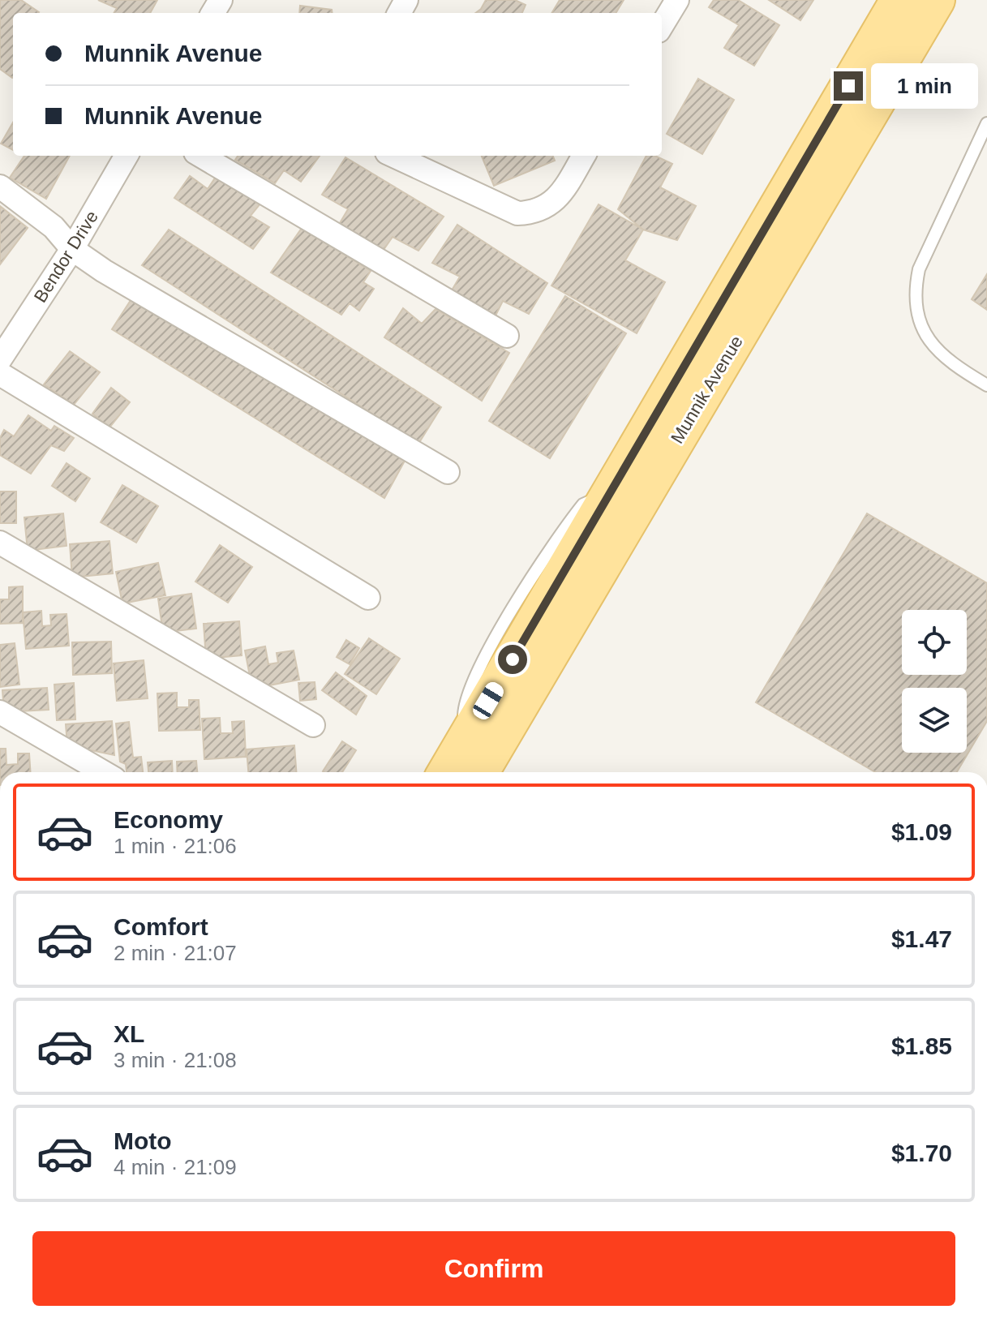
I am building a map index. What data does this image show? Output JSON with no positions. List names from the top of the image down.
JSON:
{
  "streets": {
    "main road": ["Munnik Avenue"],
    "street": ["Bendor Drive"]
  },
  "page": {
    "banner": ["Munnik Avenue", "Munnik Avenue"],
    "bubble": "1 min",
    "list": [
      {
        "name": "Economy",
        "note": "1 min · 21:06",
        "value": "$1.09"
      },
      {
        "name": "Comfort",
        "note": "2 min · 21:07",
        "value": "$1.47"
      },
      {
        "name": "XL",
        "note": "3 min · 21:08",
        "value": "$1.85"
      },
      {
        "name": "Moto",
        "note": "4 min · 21:09",
        "value": "$1.70"
      }
    ],
    "buttons": "Confirm"
  }
}
